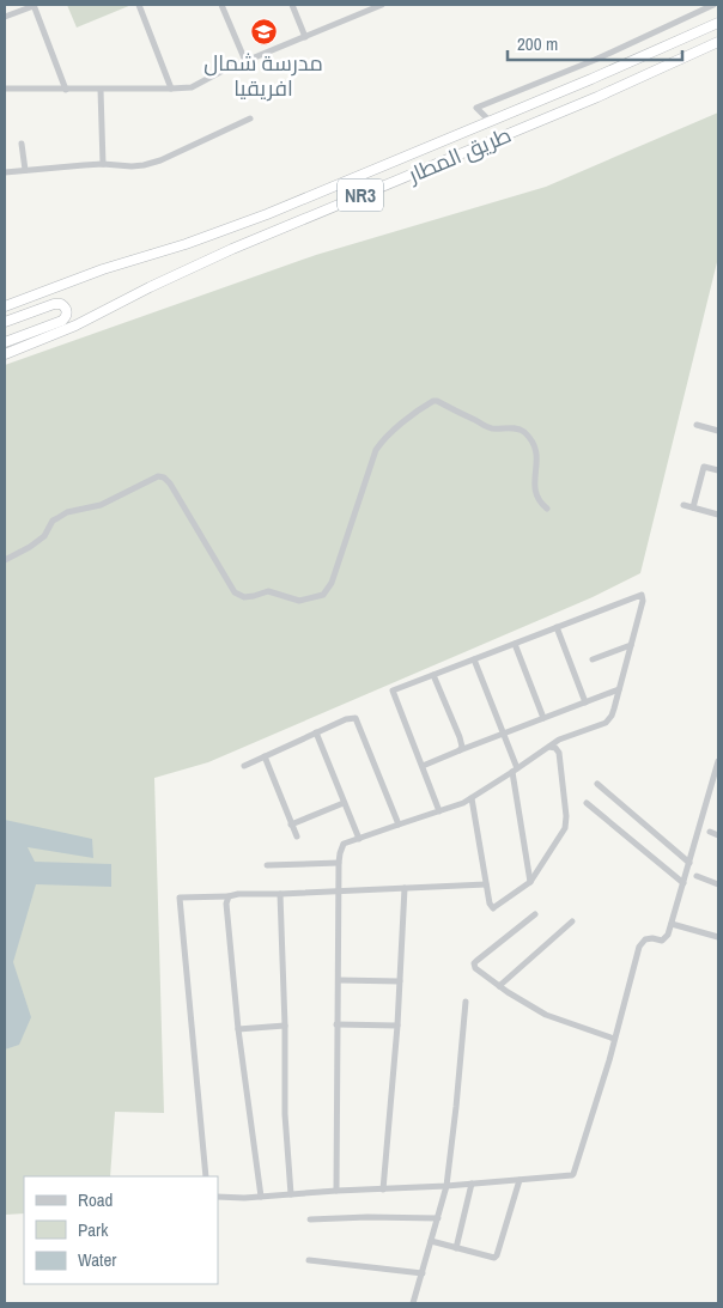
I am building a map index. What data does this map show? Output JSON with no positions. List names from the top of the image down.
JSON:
{
  "streets": {
    "highway": ["طريق المطار", "NR3"]
  },
  "places": {
    "school or university": ["مدرسة شمال افريقيا"]
  },
  "legend": ["Road", "Park", "Water"],
  "scale_bar": "200 m"
}
